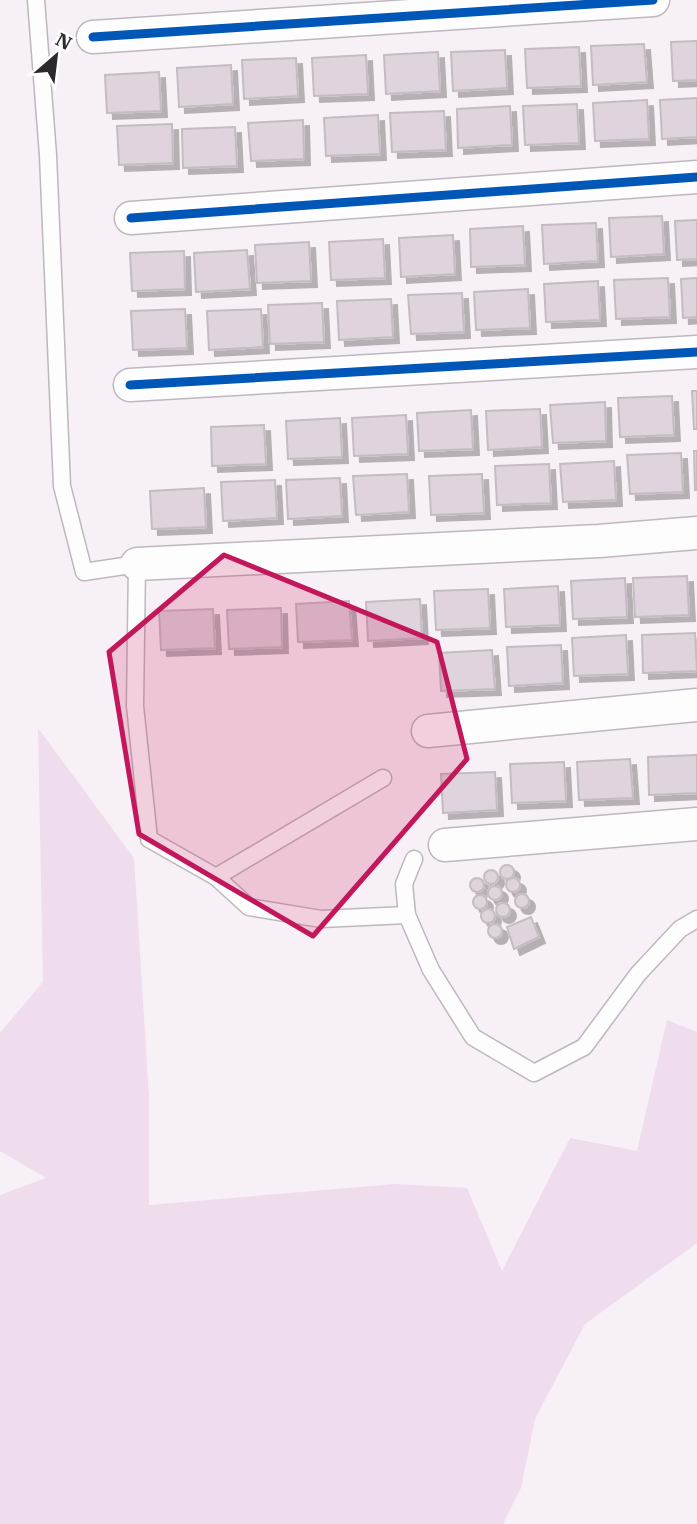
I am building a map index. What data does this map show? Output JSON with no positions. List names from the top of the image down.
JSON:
{
  "north": "top right"
}
